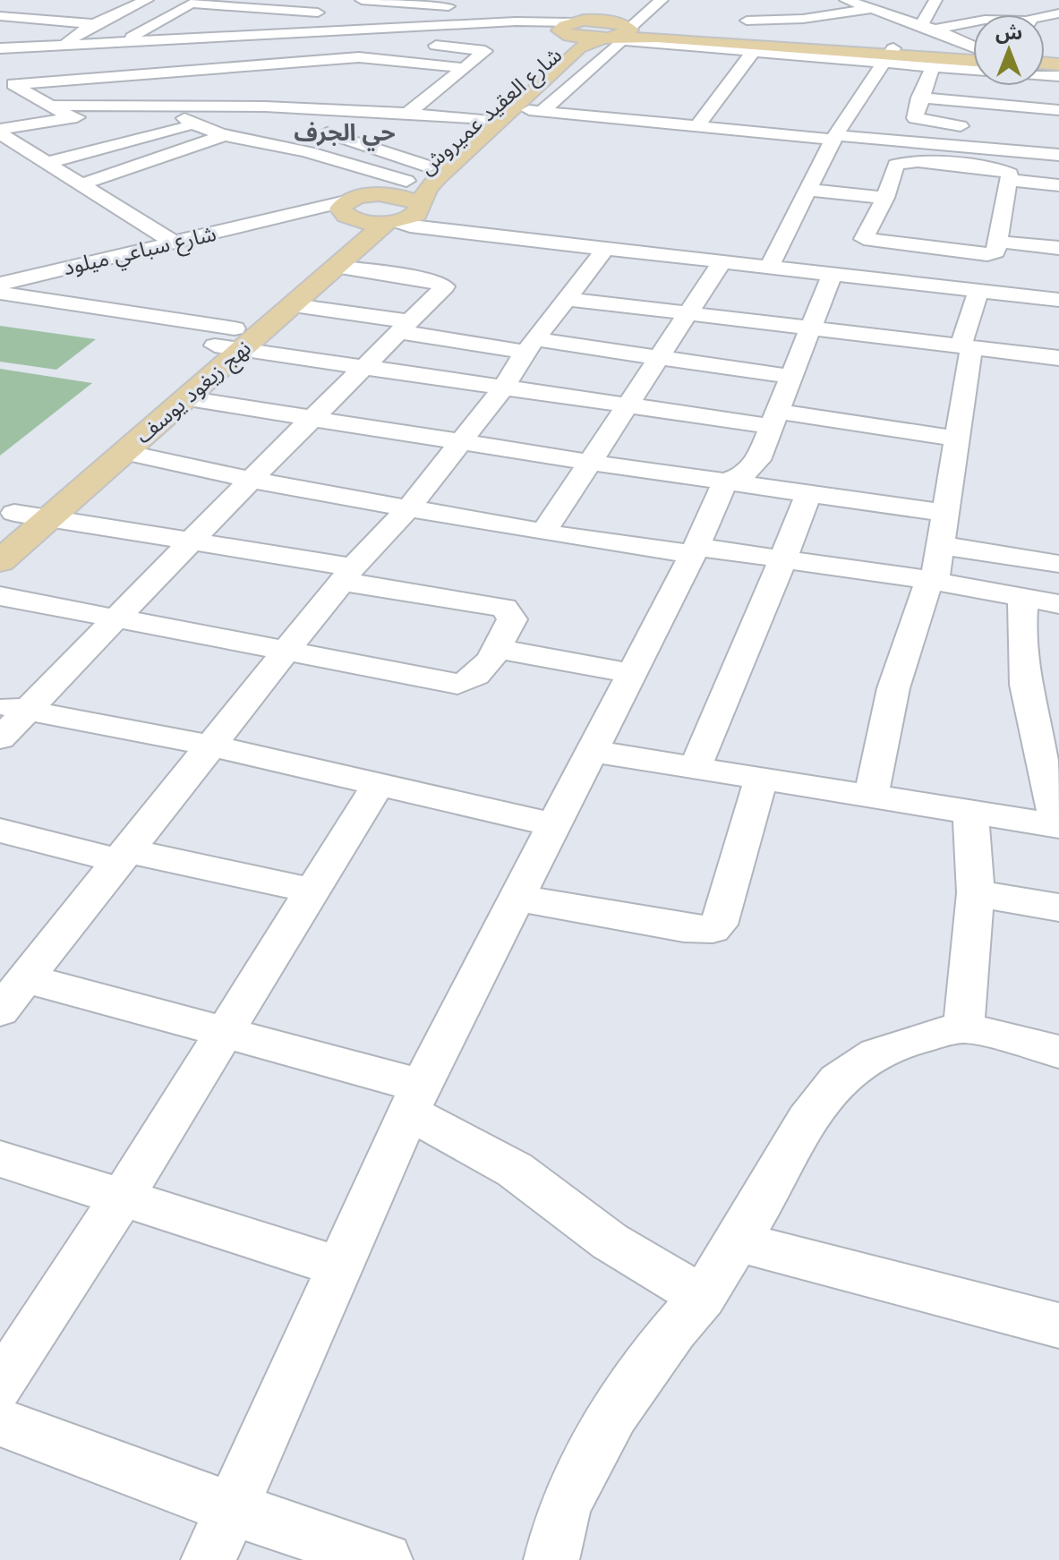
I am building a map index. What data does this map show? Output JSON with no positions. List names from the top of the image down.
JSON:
{
  "streets": {
    "main road": ["شارع العقيد عميروش", "نهج زيغود يوسف"],
    "street": ["شارع سباعي ميلود"]
  },
  "crossings": [
    ["شارع العقيد عميروش", "شارع سباعي ميلود"],
    ["شارع العقيد عميروش", "نهج زيغود يوسف"],
    ["شارع سباعي ميلود", "نهج زيغود يوسف"]
  ],
  "districts": ["حي الجرف"],
  "north": "top"
}
